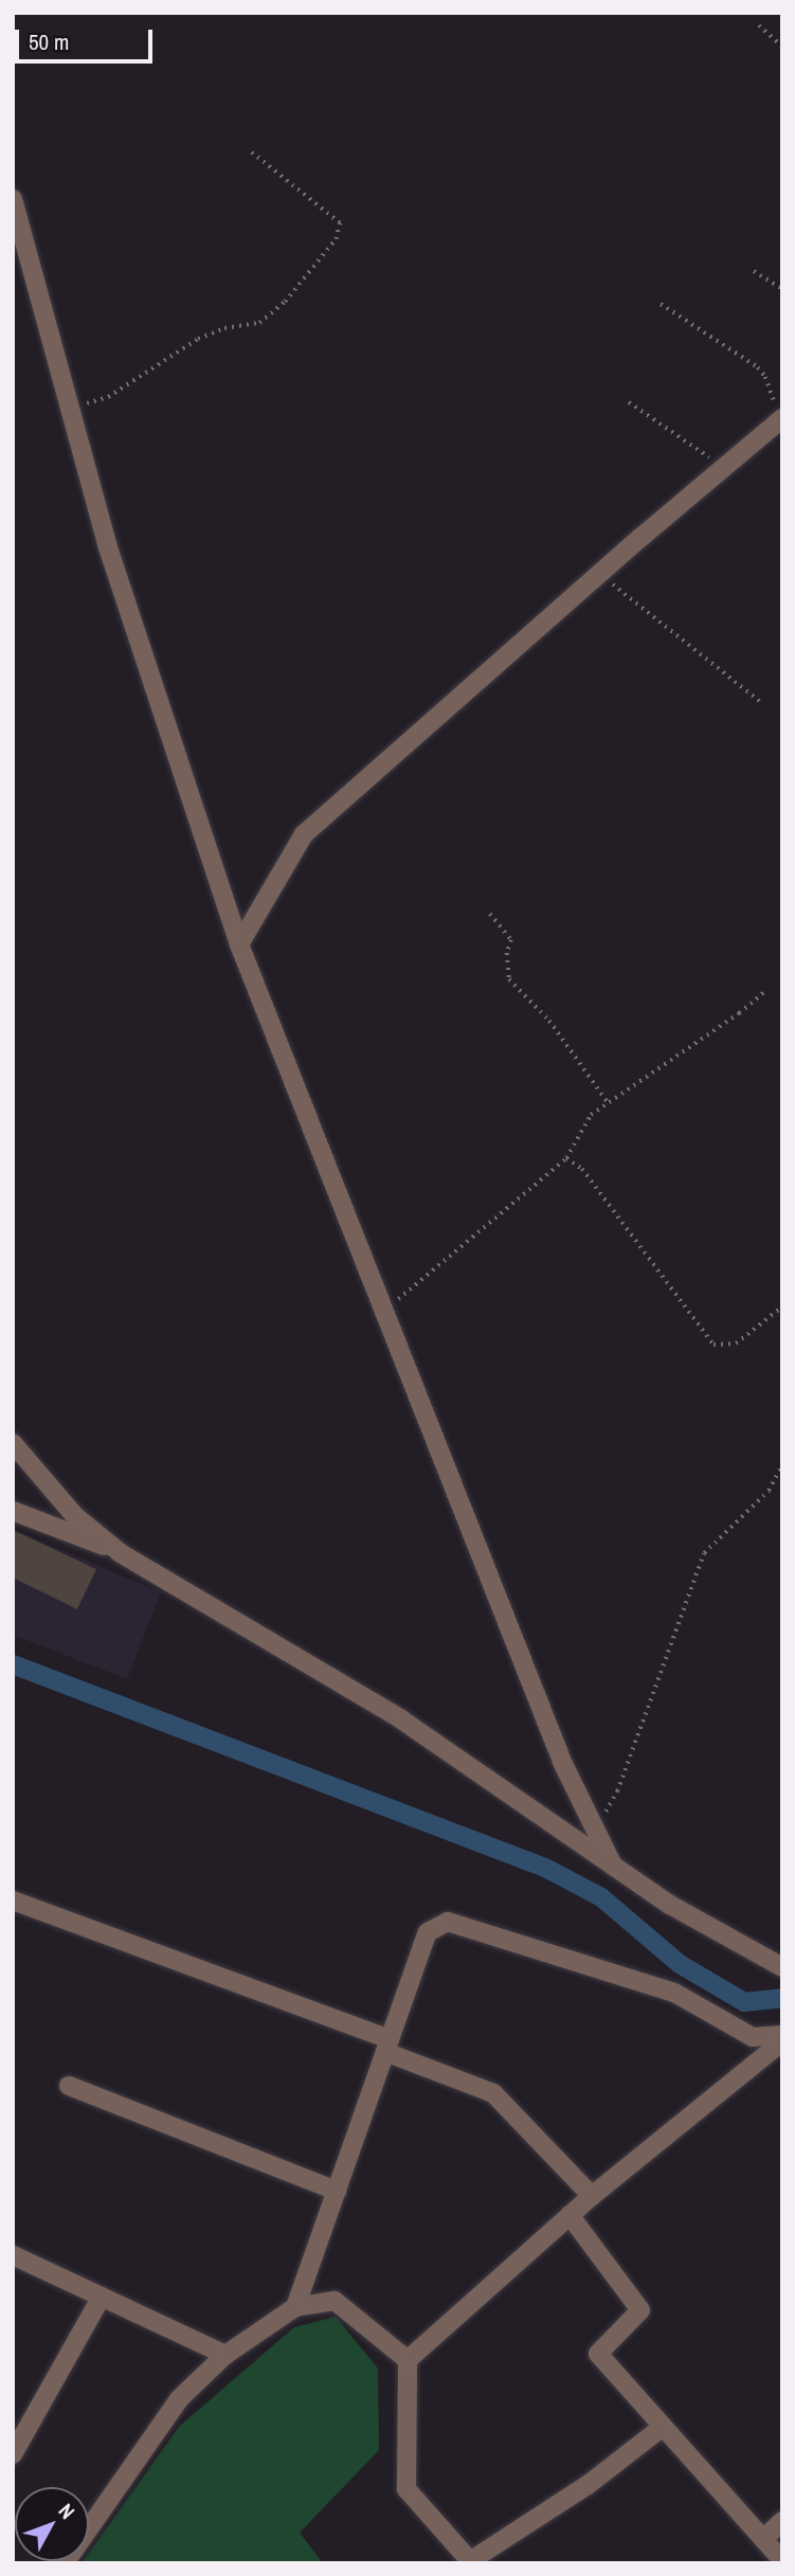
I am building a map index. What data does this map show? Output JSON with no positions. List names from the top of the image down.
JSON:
{
  "scale_bar": "50 m",
  "north": "top right"
}
